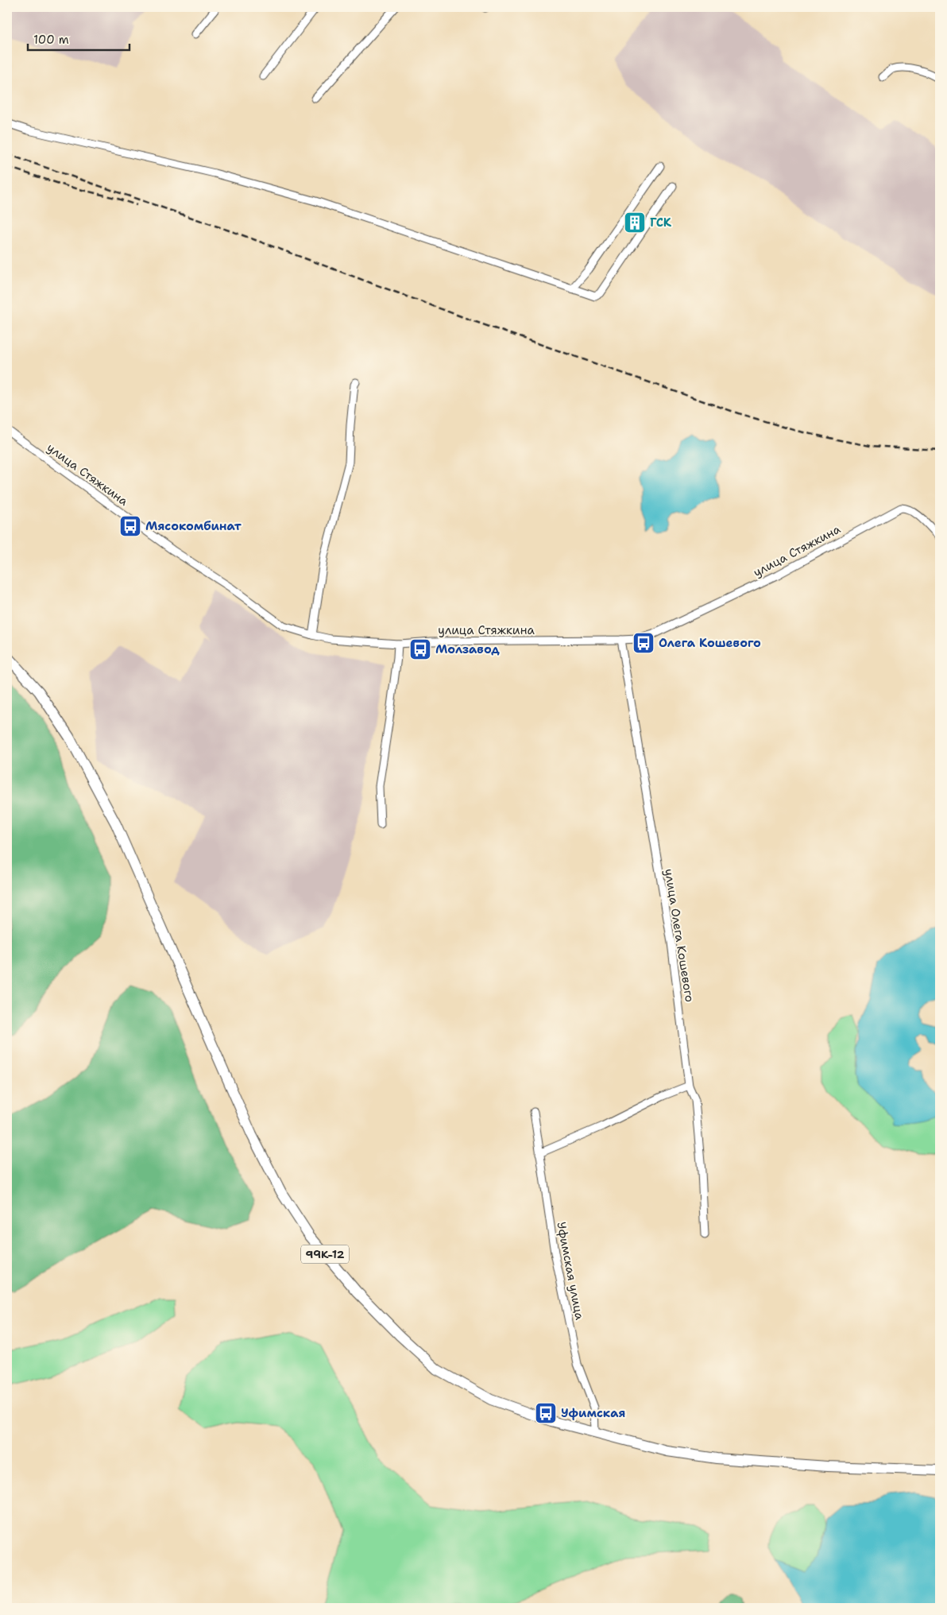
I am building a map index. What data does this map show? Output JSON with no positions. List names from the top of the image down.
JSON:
{
  "streets": {
    "main road": ["99К-12"],
    "street": ["улица Стяжкина", "улица Олега Кошевого", "Уфимская улица"]
  },
  "crossings": [
    ["улица Стяжкина", "улица Олега Кошевого"],
    ["99К-12", "Уфимская улица"]
  ],
  "places": {
    "building": ["ГСК"],
    "bus stop": [
      "Мясокомбинат",
      "Олега Кошевого",
      "Молзавод",
      "Уфимская"
    ]
  },
  "scale_bar": "100 m"
}
